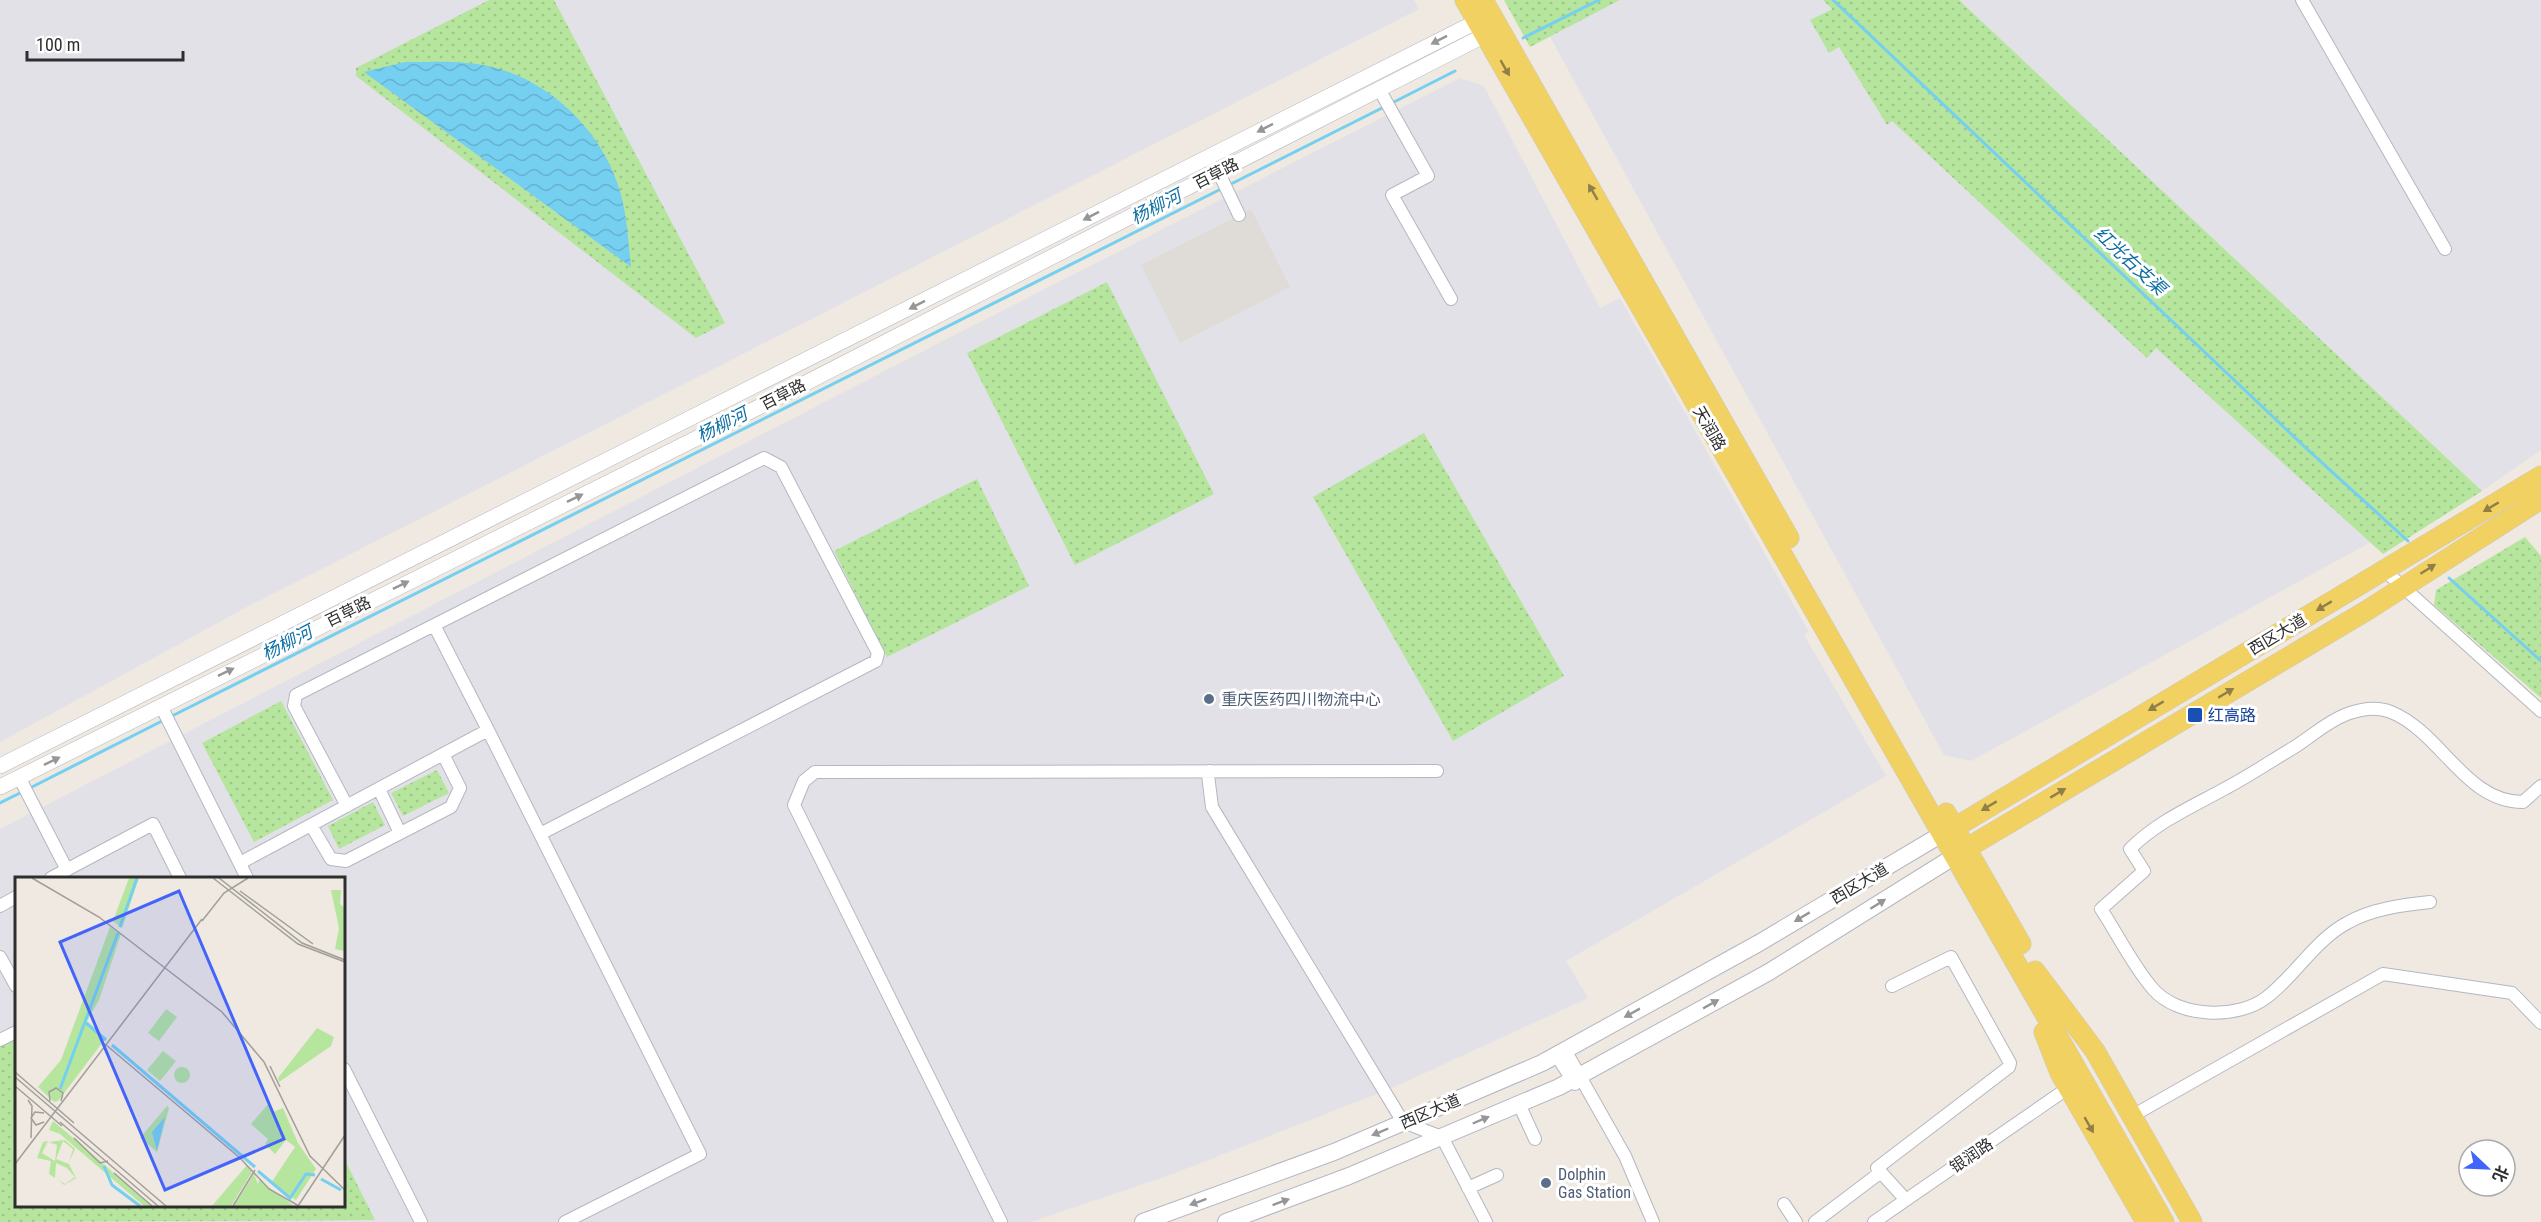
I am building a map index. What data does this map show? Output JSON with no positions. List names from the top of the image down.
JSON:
{
  "streets": {
    "main road": ["天润路", "西区大道"],
    "street": ["百草路", "银润路"]
  },
  "crossings": [
    ["百草路", "天润路"],
    ["天润路", "西区大道"]
  ],
  "water": ["杨柳河", "红光右支渠"],
  "places": {
    "other": ["重庆医药四川物流中心", "Dolphin Gas Station"],
    "transit": ["红高路"]
  },
  "scale_bar": "100 m",
  "north": "bottom right"
}
